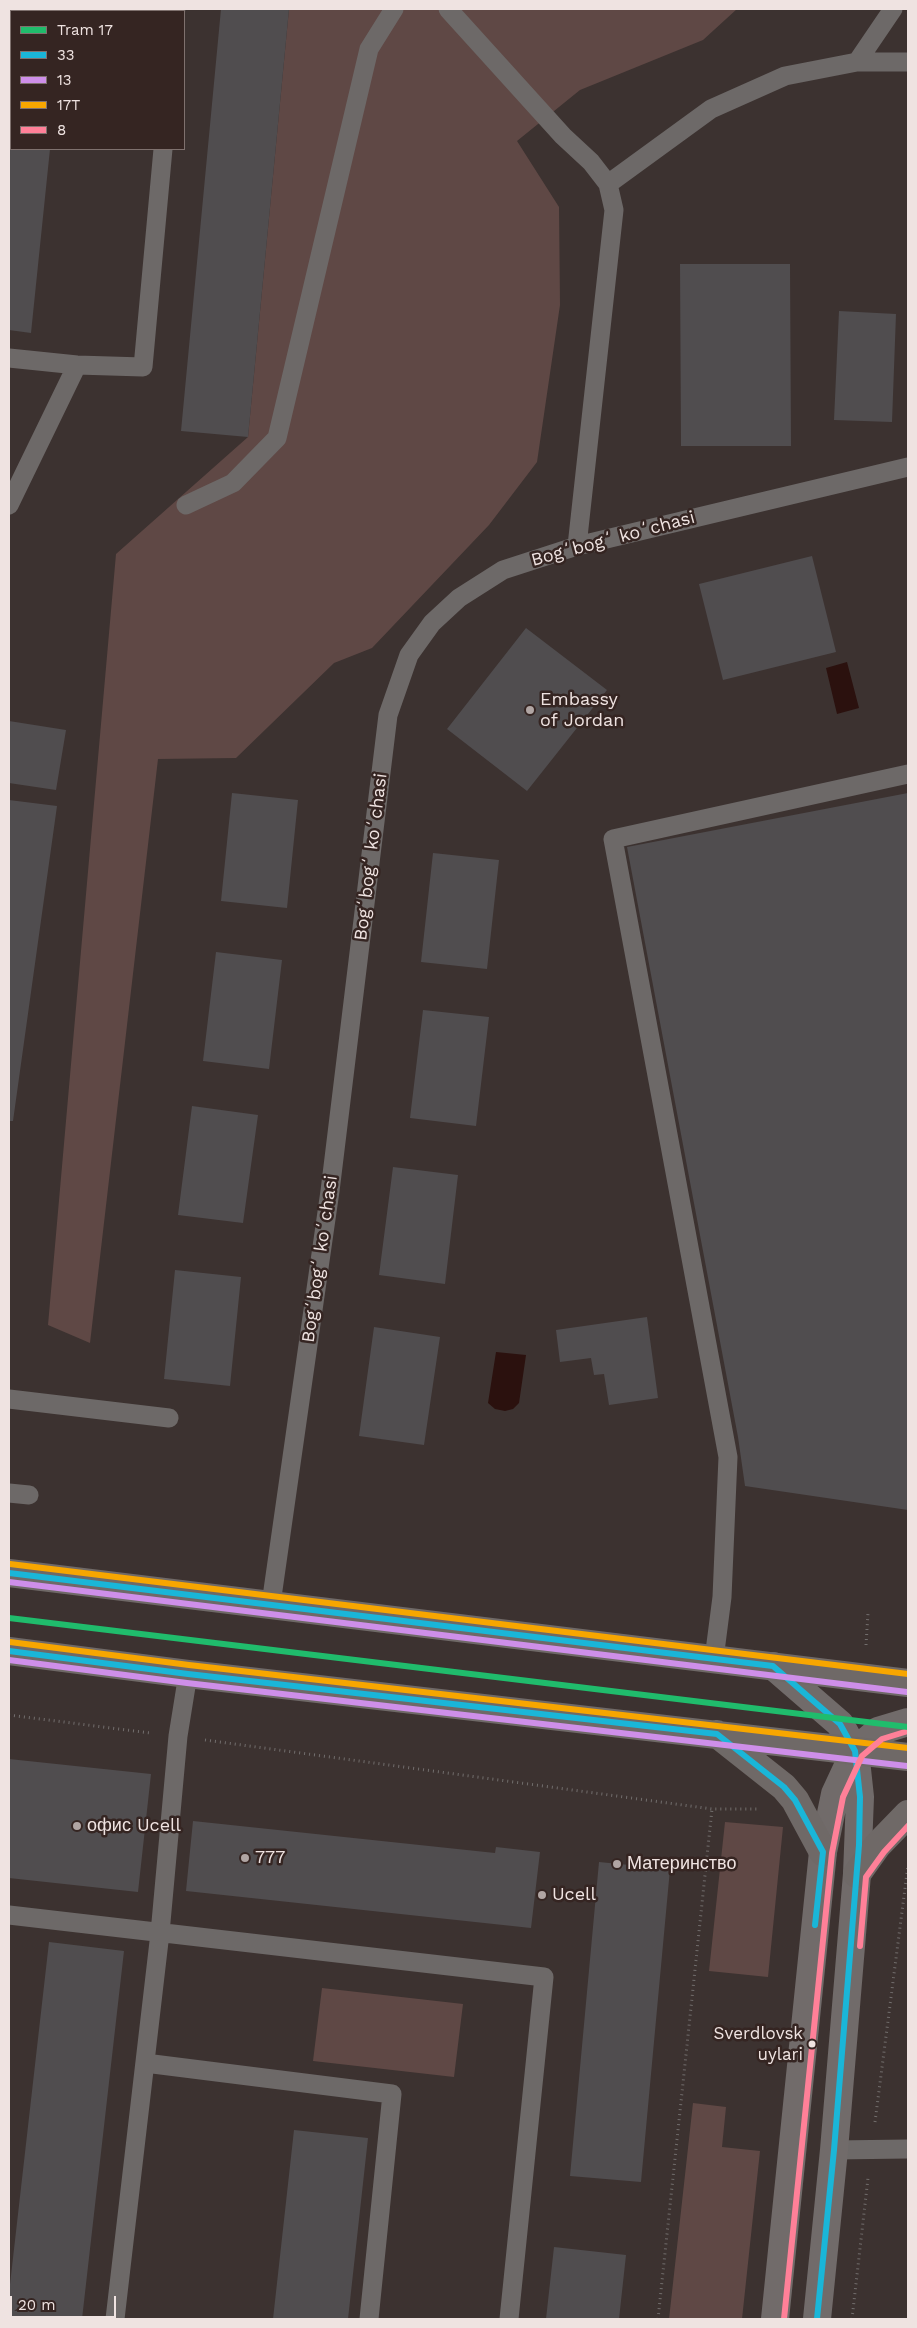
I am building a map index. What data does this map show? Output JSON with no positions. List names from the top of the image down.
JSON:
{
  "streets": {
    "lane": ["Bogʻbogʻ koʻchasi"]
  },
  "places": [
    "Embassy of Jordan",
    "офис Ucell",
    "777",
    "Материнство",
    "Ucell",
    "Sverdlovsk uylari"
  ],
  "lines": [
    "transit line 17T",
    "transit line 33",
    "transit line 13",
    "tram line 17",
    "transit line 8"
  ],
  "legend": [
    "Tram 17",
    "33",
    "13",
    "17T",
    "8"
  ],
  "scale_bar": "20 m"
}
